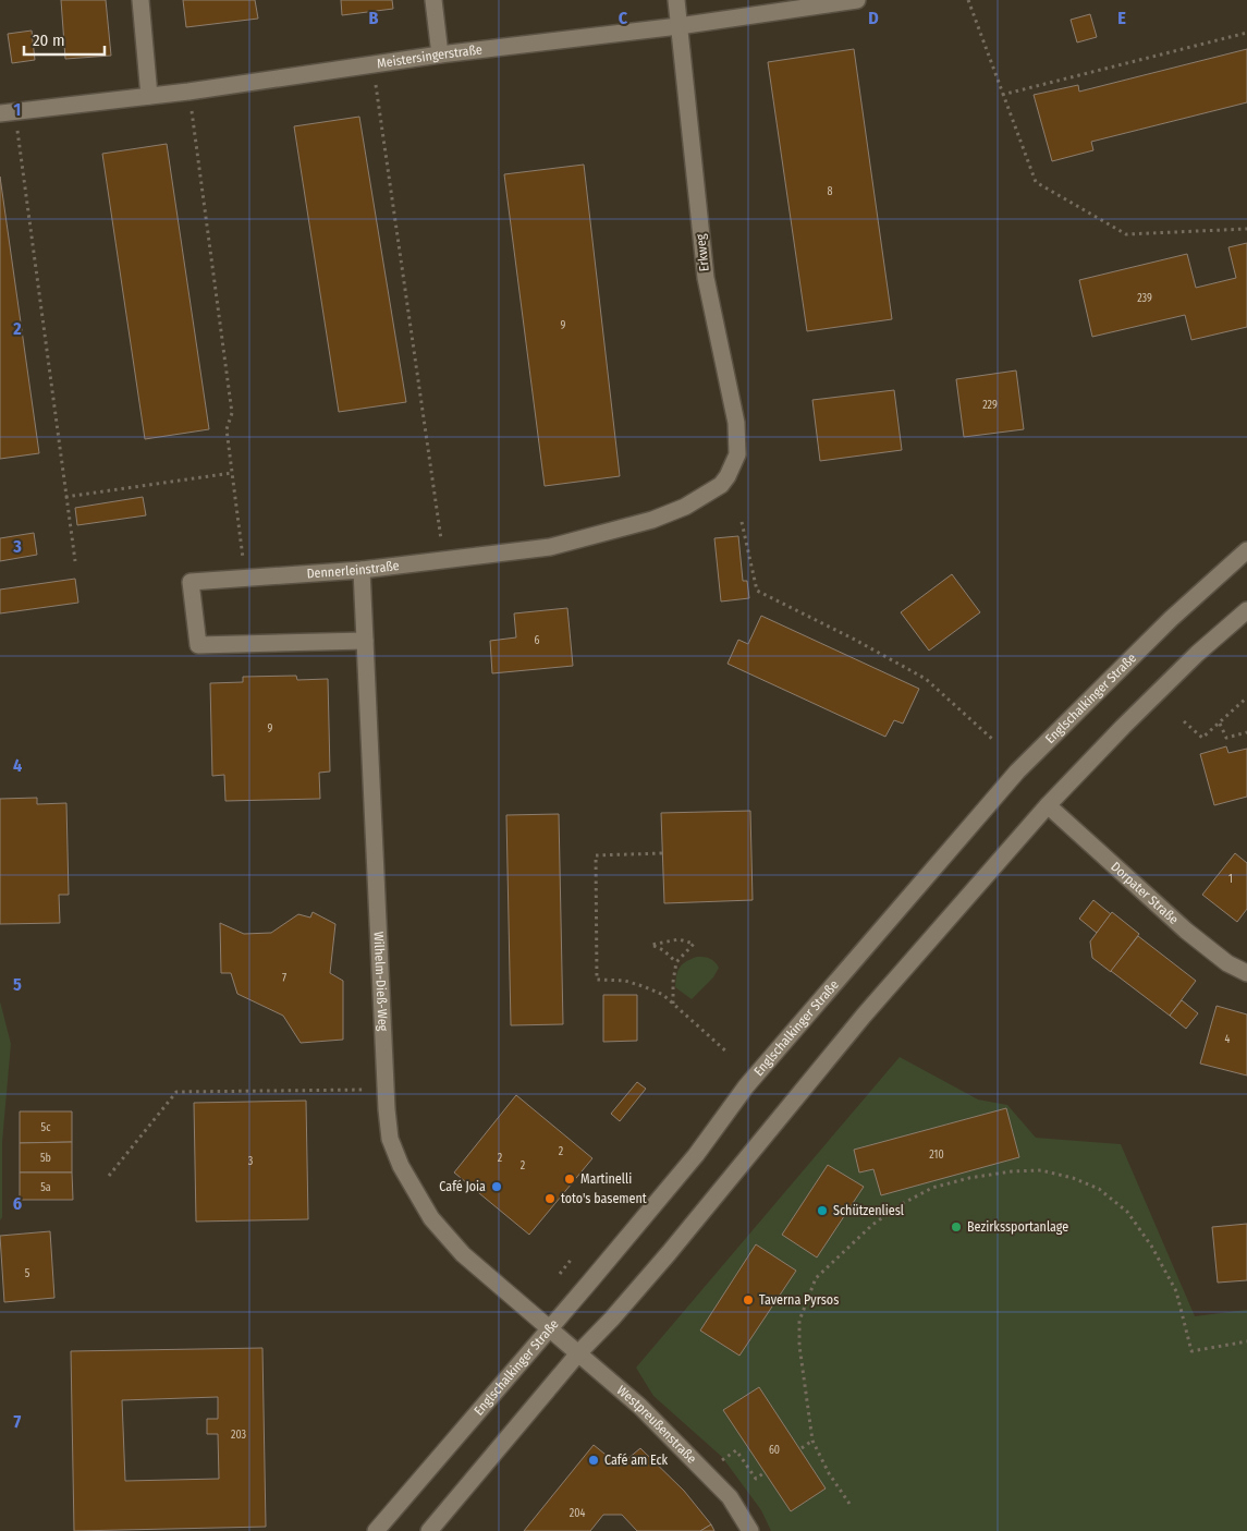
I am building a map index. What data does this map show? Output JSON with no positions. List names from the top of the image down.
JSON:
{
  "streets": {
    "street": [
      "Meistersingerstraße",
      "Erkweg",
      "Dennerleinstraße",
      "Englschalkinger Straße",
      "Dorpater Straße",
      "Wilhelm-Dieß-Weg",
      "Westpreußenstraße"
    ]
  },
  "crossings": [
    ["Meistersingerstraße", "Erkweg"],
    ["Erkweg", "Dennerleinstraße"],
    ["Dennerleinstraße", "Wilhelm-Dieß-Weg"],
    ["Englschalkinger Straße", "Wilhelm-Dieß-Weg"],
    ["Englschalkinger Straße", "Westpreußenstraße"],
    ["Wilhelm-Dieß-Weg", "Westpreußenstraße"]
  ],
  "places": [
    "Martinelli",
    "Café Joia",
    "toto's basement",
    "Schützenliesl",
    "Bezirkssportanlage",
    "Taverna Pyrsos",
    "Café am Eck"
  ],
  "house_numbers": [
    "8",
    "239",
    "9",
    "229",
    "6",
    "9",
    "1",
    "7",
    "4",
    "5c",
    "2",
    "210",
    "5b",
    "2",
    "3",
    "2",
    "5a",
    "5",
    "203",
    "60",
    "204"
  ],
  "scale_bar": "20 m",
  "grid": {
    "columns": [
      "B",
      "C",
      "D",
      "E"
    ],
    "rows": [
      "1",
      "2",
      "3",
      "4",
      "5",
      "6",
      "7"
    ]
  }
}
